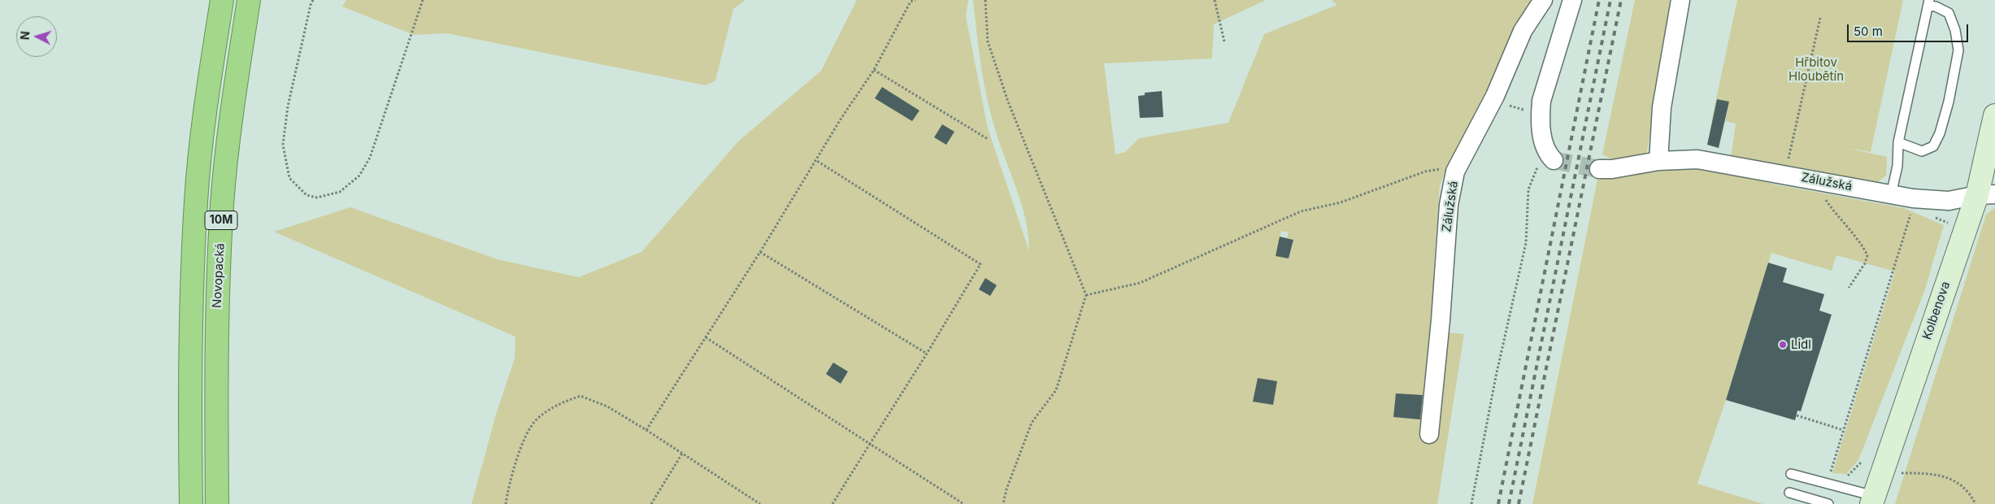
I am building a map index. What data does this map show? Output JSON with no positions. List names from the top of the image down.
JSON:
{
  "streets": {
    "highway": ["10M", "Novopacká"],
    "main road": ["Kolbenova"],
    "street": ["Zálužská"]
  },
  "crossings": [
    ["Zálužská", "Kolbenova"]
  ],
  "parks": ["Hřbitov Hloubětín"],
  "places": ["Lidl"],
  "scale_bar": "50 m",
  "north": "left"
}
